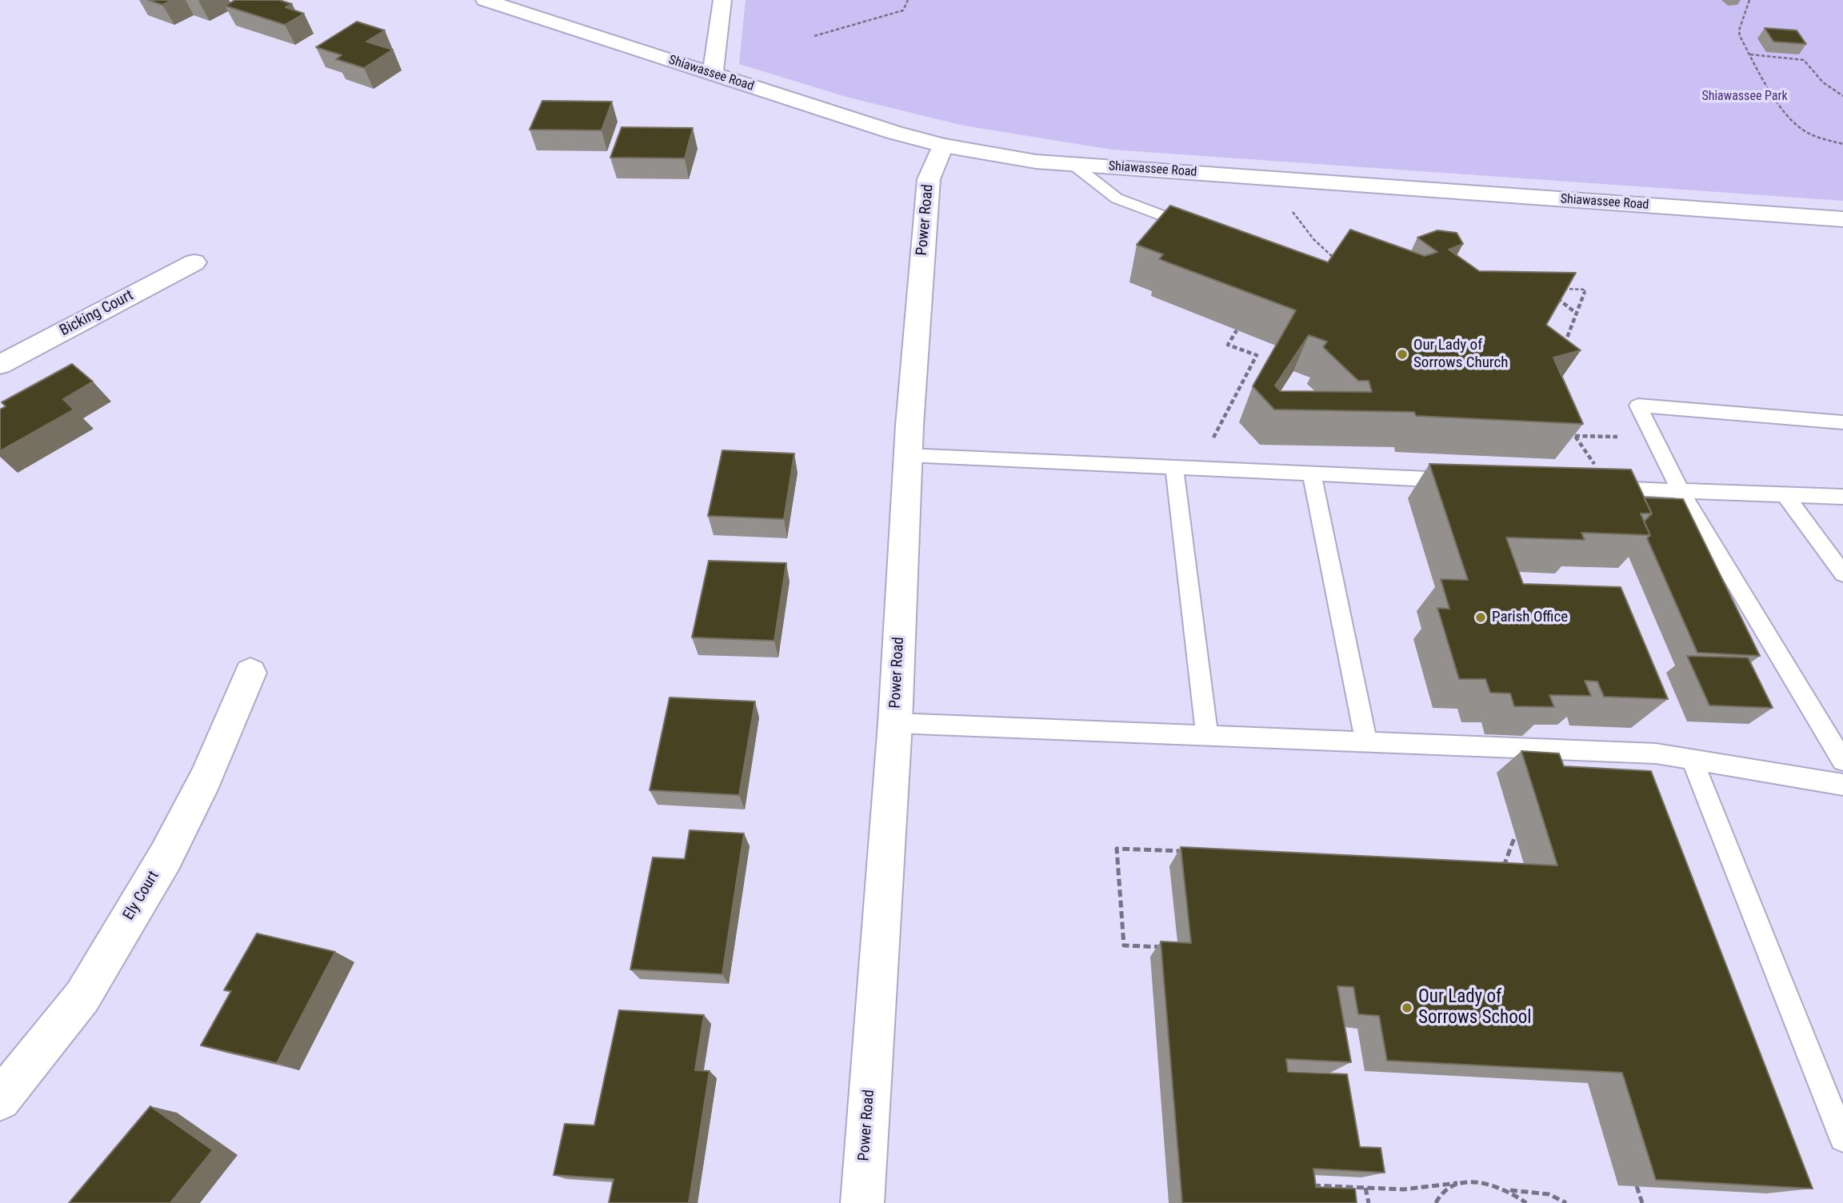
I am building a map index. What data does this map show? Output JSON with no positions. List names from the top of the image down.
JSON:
{
  "streets": {
    "street": [
      "Shiawassee Road",
      "Power Road",
      "Bicking Court",
      "Ely Court"
    ]
  },
  "crossings": [
    ["Shiawassee Road", "Power Road"]
  ],
  "parks": ["Shiawassee Park"],
  "places": ["Our Lady of Sorrows Church", "Parish Office", "Our Lady of Sorrows School"]
}
